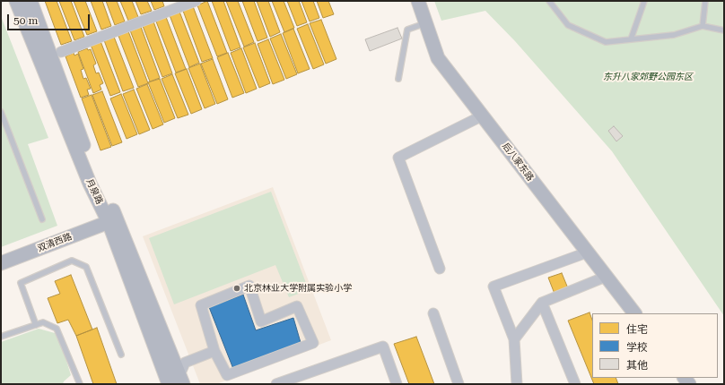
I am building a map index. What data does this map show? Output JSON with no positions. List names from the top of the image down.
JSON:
{
  "streets": {
    "main road": ["后八家东路", "月泉路", "双清西路"]
  },
  "crossings": [
    ["月泉路", "双清西路"]
  ],
  "parks": ["东升八家郊野公园东区"],
  "places": ["北京林业大学附属实验小学"],
  "legend": ["住宅", "学校", "其他"],
  "scale_bar": "50 m"
}
